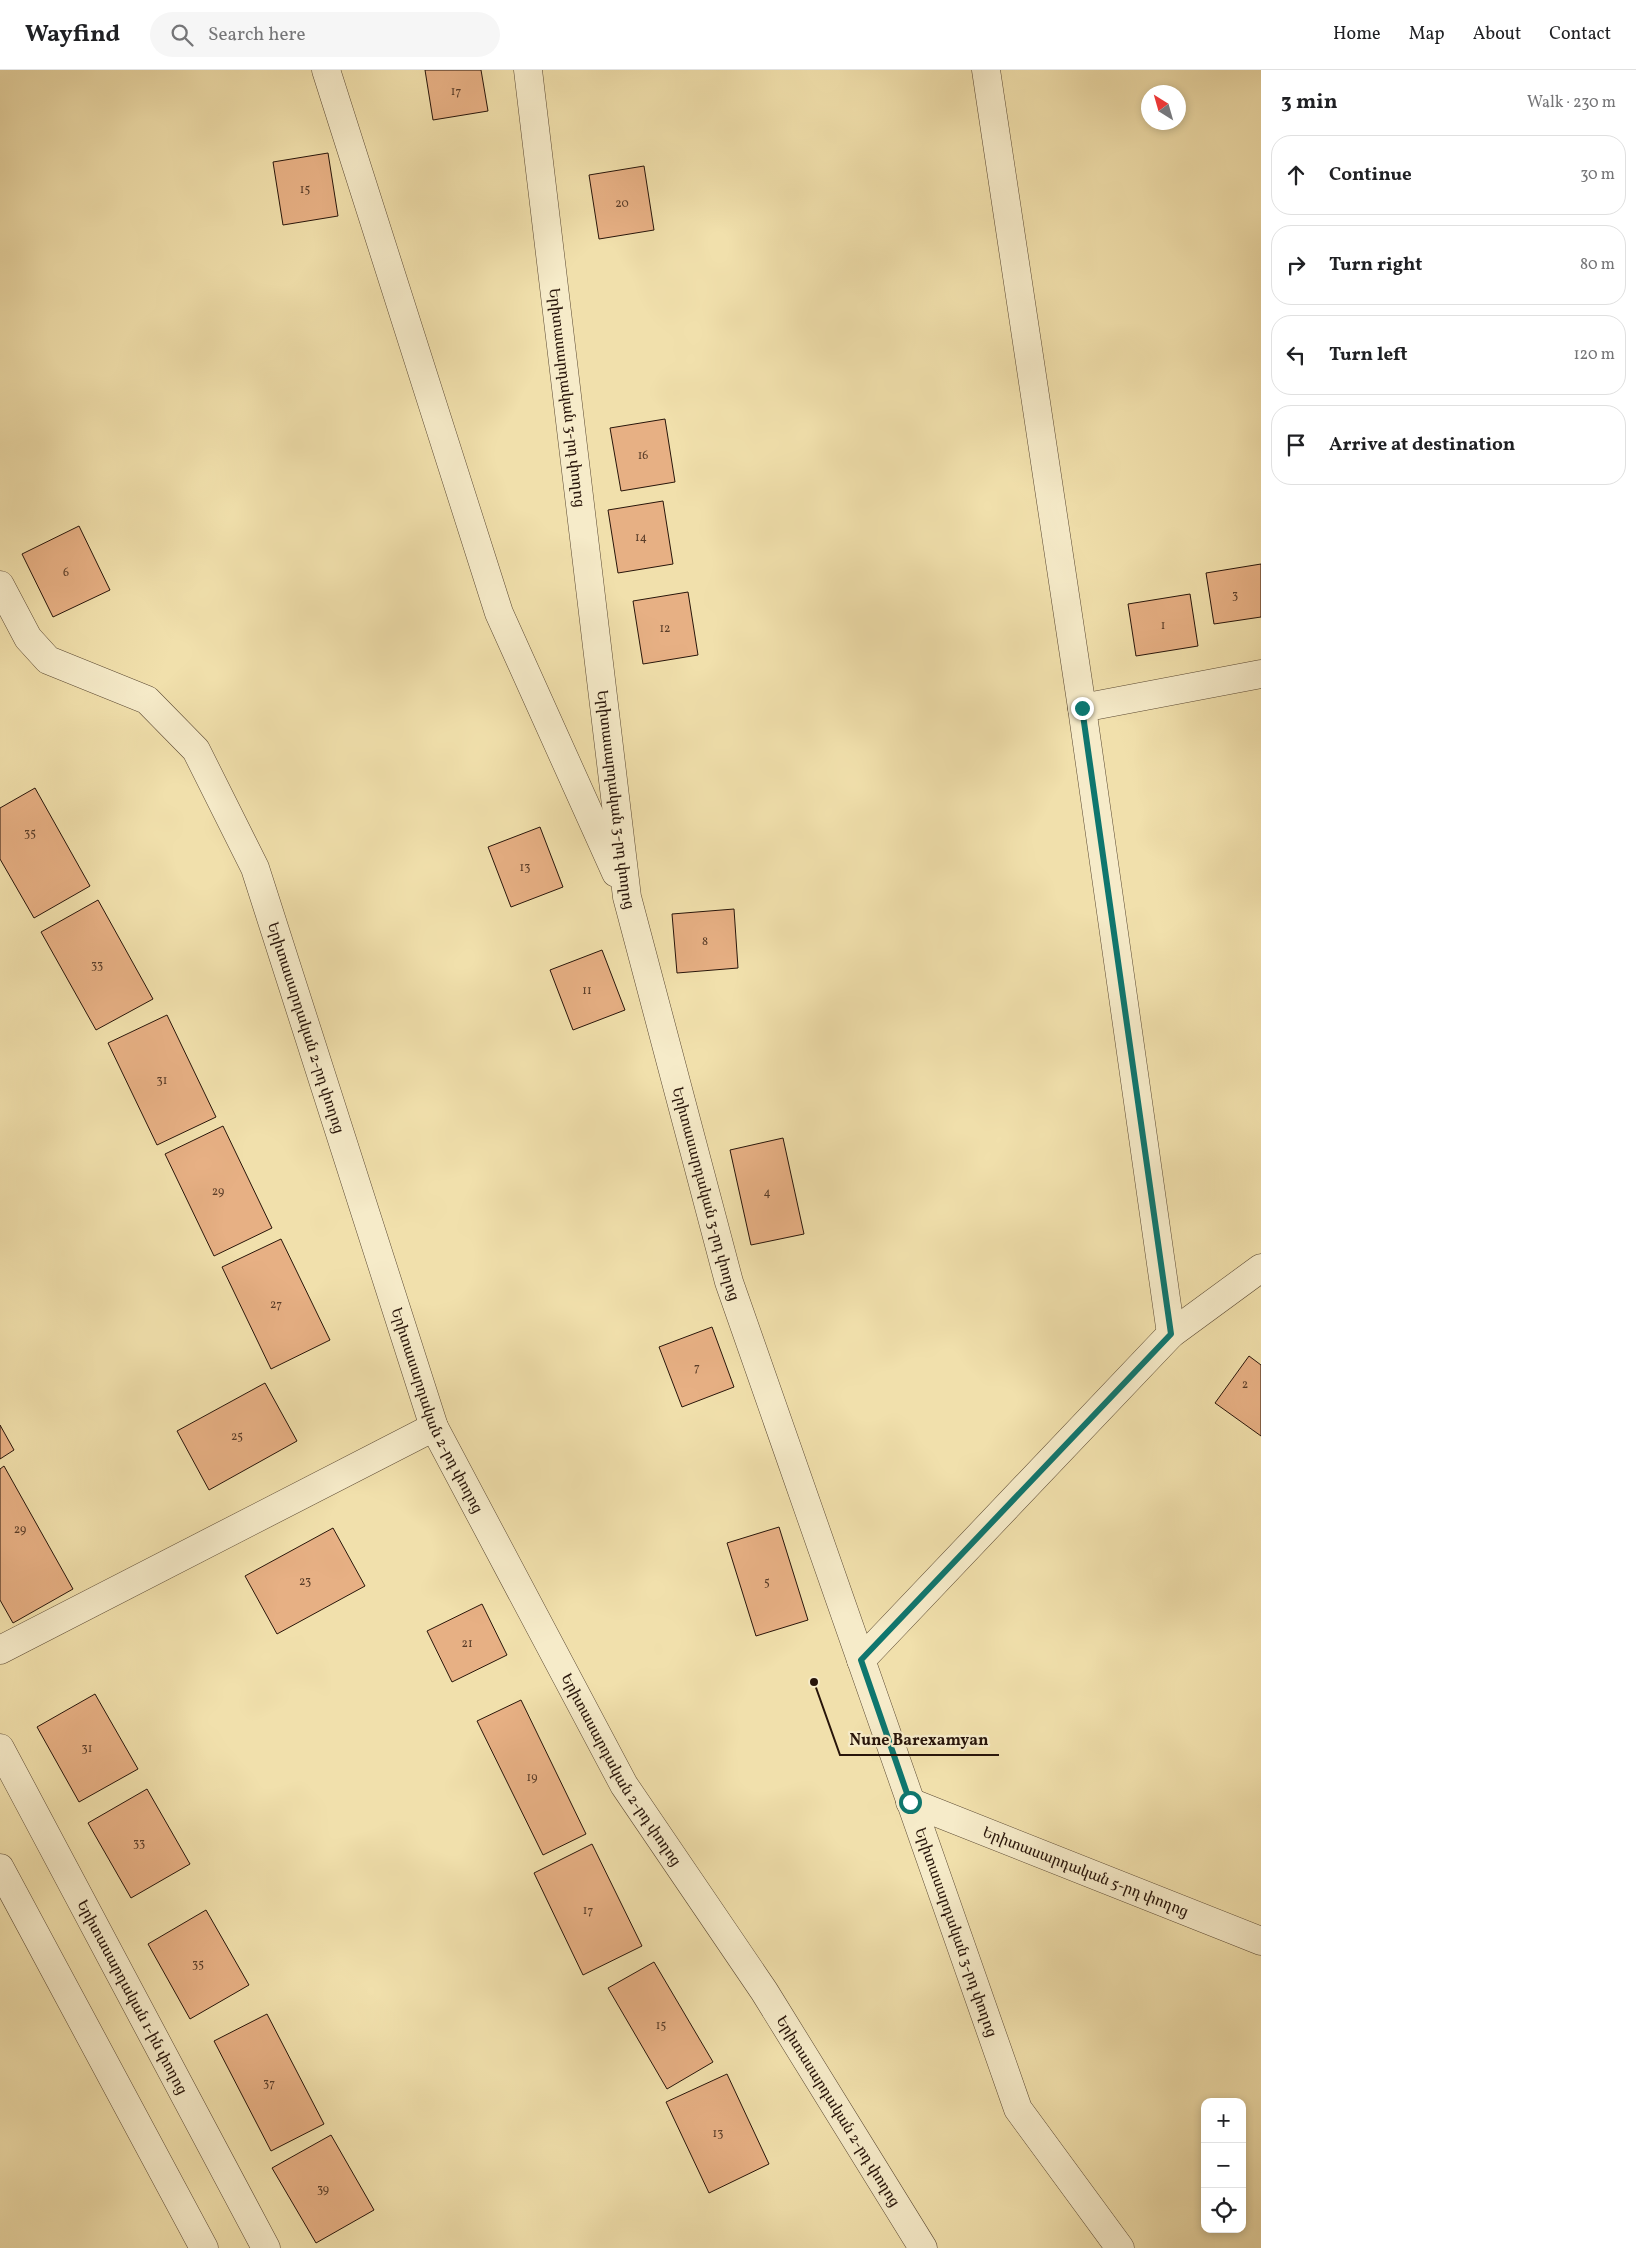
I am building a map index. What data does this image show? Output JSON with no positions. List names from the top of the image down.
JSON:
{
  "streets": {
    "street": [
      "Երիտասարդական 3-րդ փողոց",
      "Երիտասարդական 2-րդ փողոց",
      "Երիտասարդական 5-րդ փողոց",
      "Երիտասարդական 1-ին փողոց"
    ]
  },
  "crossings": [
    ["Երիտասարդական 3-րդ փողոց", "Երիտասարդական 5-րդ փողոց"]
  ],
  "places": ["Nune Barexamyan"],
  "house_numbers": [
    "17",
    "15",
    "20",
    "16",
    "14",
    "6",
    "3",
    "1",
    "12",
    "35",
    "13",
    "8",
    "33",
    "11",
    "31",
    "29",
    "4",
    "27",
    "7",
    "2",
    "25",
    "29",
    "23",
    "5",
    "21",
    "31",
    "19",
    "33",
    "17",
    "35",
    "15",
    "37",
    "13",
    "39"
  ],
  "north": "top left",
  "page": {
    "header": "Wayfind",
    "search": "Search here",
    "nav": [
      "Home",
      "Map",
      "About",
      "Contact"
    ],
    "heading": ["3 min", "Walk · 230 m"],
    "list": [
      ["Continue", "30 m"],
      ["Turn right", "80 m"],
      ["Turn left", "120 m"],
      "Arrive at destination"
    ],
    "map_buttons": ["+", "−"]
  }
}
